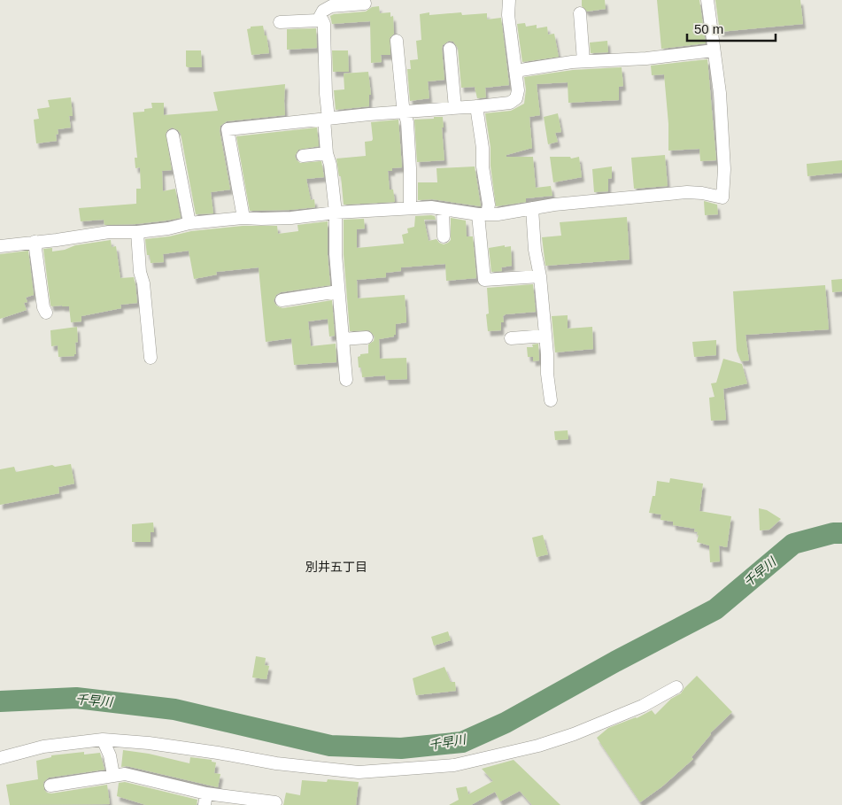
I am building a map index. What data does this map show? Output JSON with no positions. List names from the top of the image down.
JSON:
{
  "districts": ["別井五丁目"],
  "water": ["千早川"],
  "scale_bar": "50 m"
}
